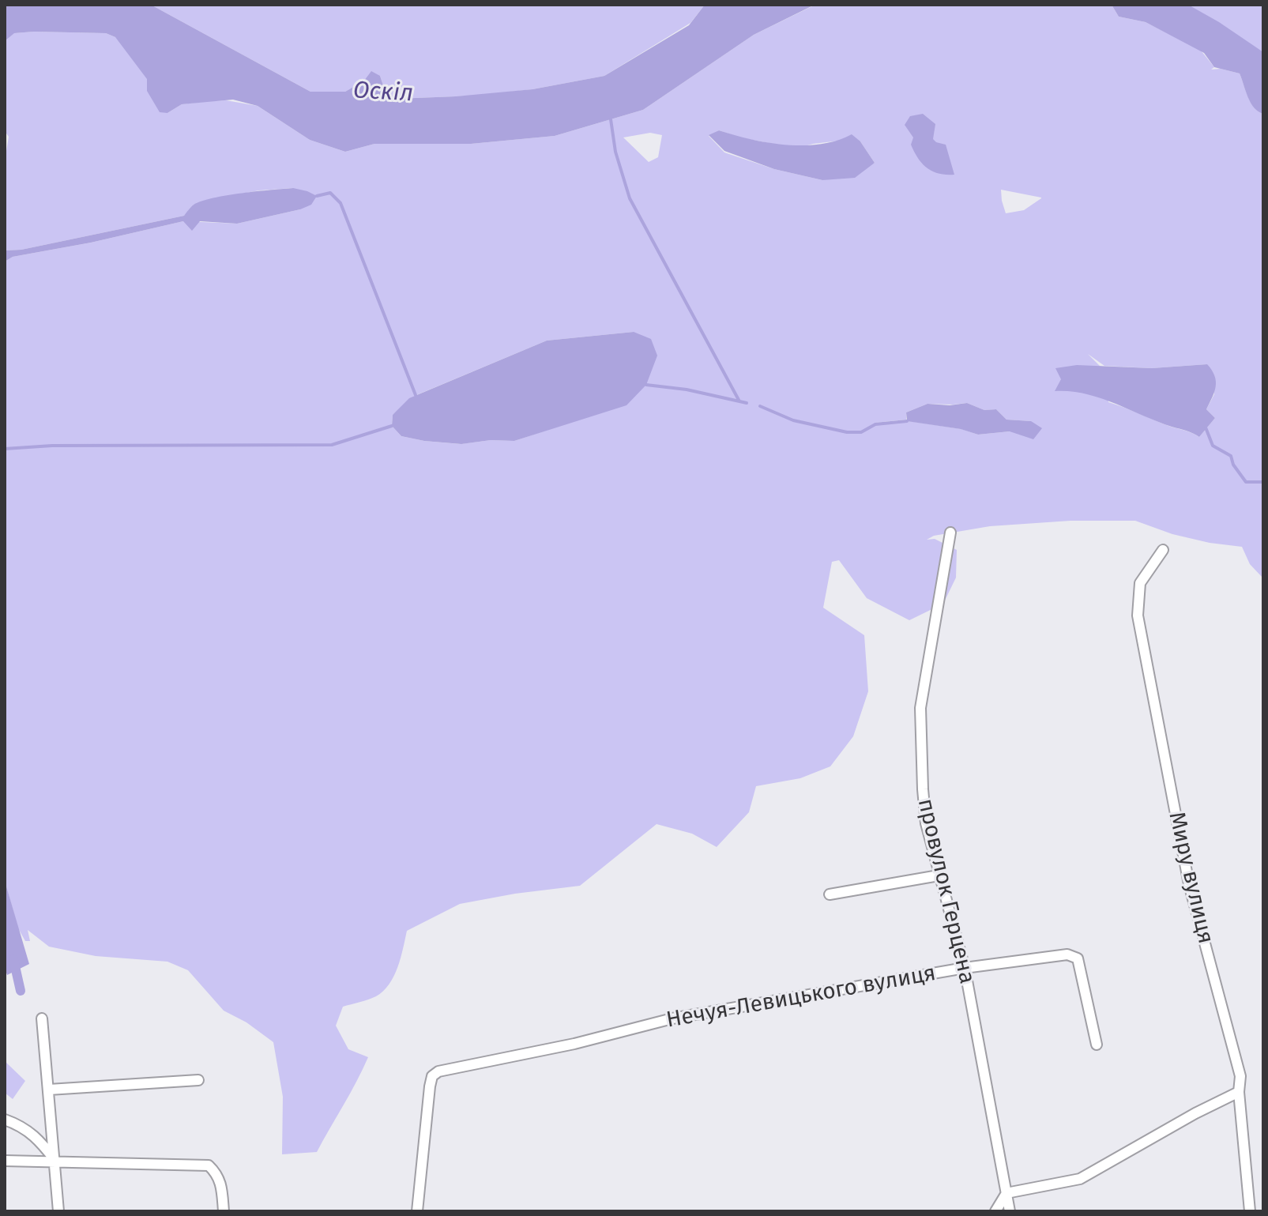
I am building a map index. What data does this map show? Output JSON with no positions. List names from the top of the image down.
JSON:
{
  "streets": {
    "street": ["Миру вулиця", "провулок Герцена", "Нечуя-Левицького вулиця"]
  },
  "crossings": [
    ["провулок Герцена", "Нечуя-Левицького вулиця"]
  ],
  "water": ["Оскіл"]
}
